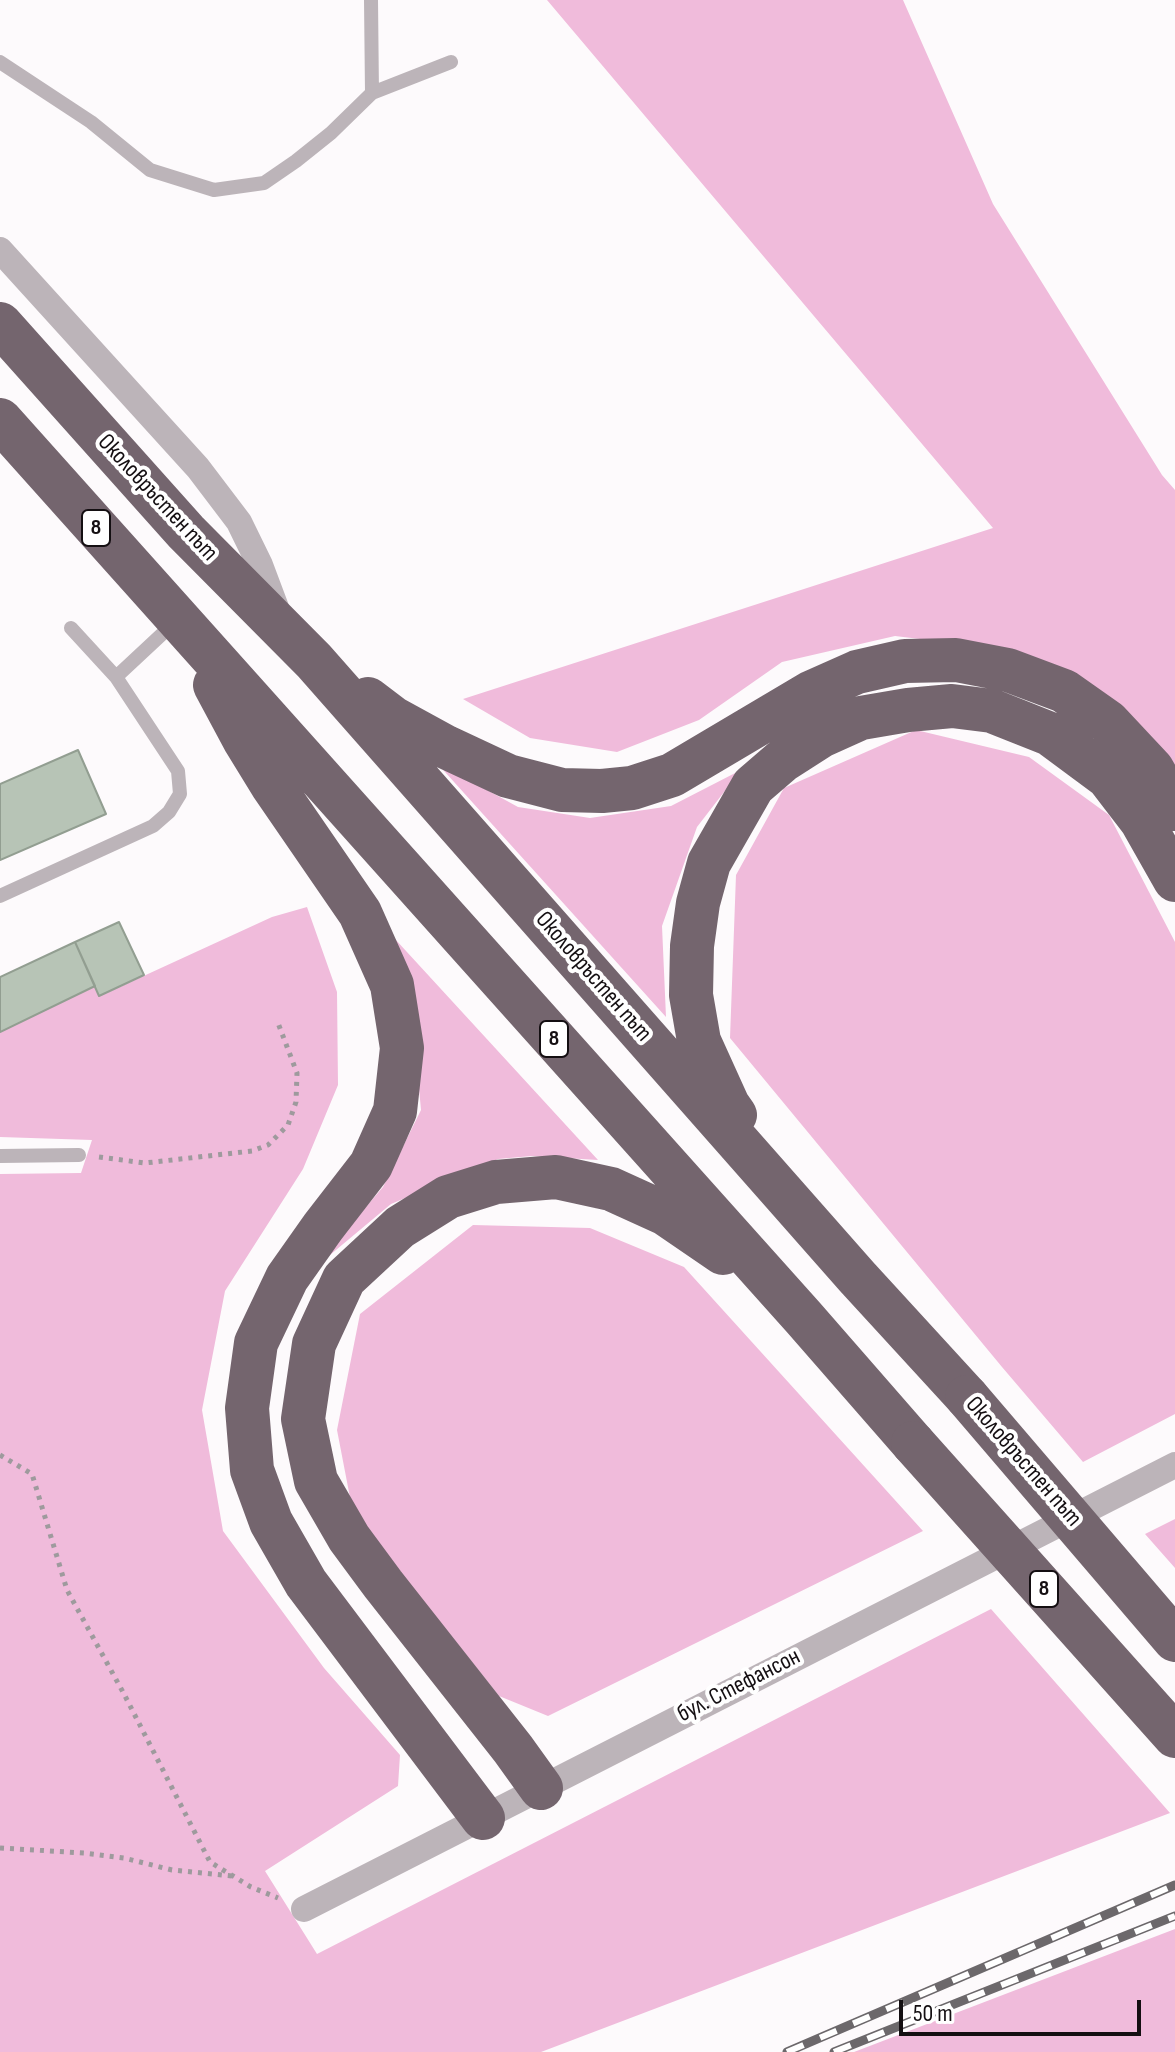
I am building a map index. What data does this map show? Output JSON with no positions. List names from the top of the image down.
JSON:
{
  "streets": {
    "highway": ["Околовръстен път", "8"],
    "street": ["бул. Стефансон"]
  },
  "scale_bar": "50 m"
}
